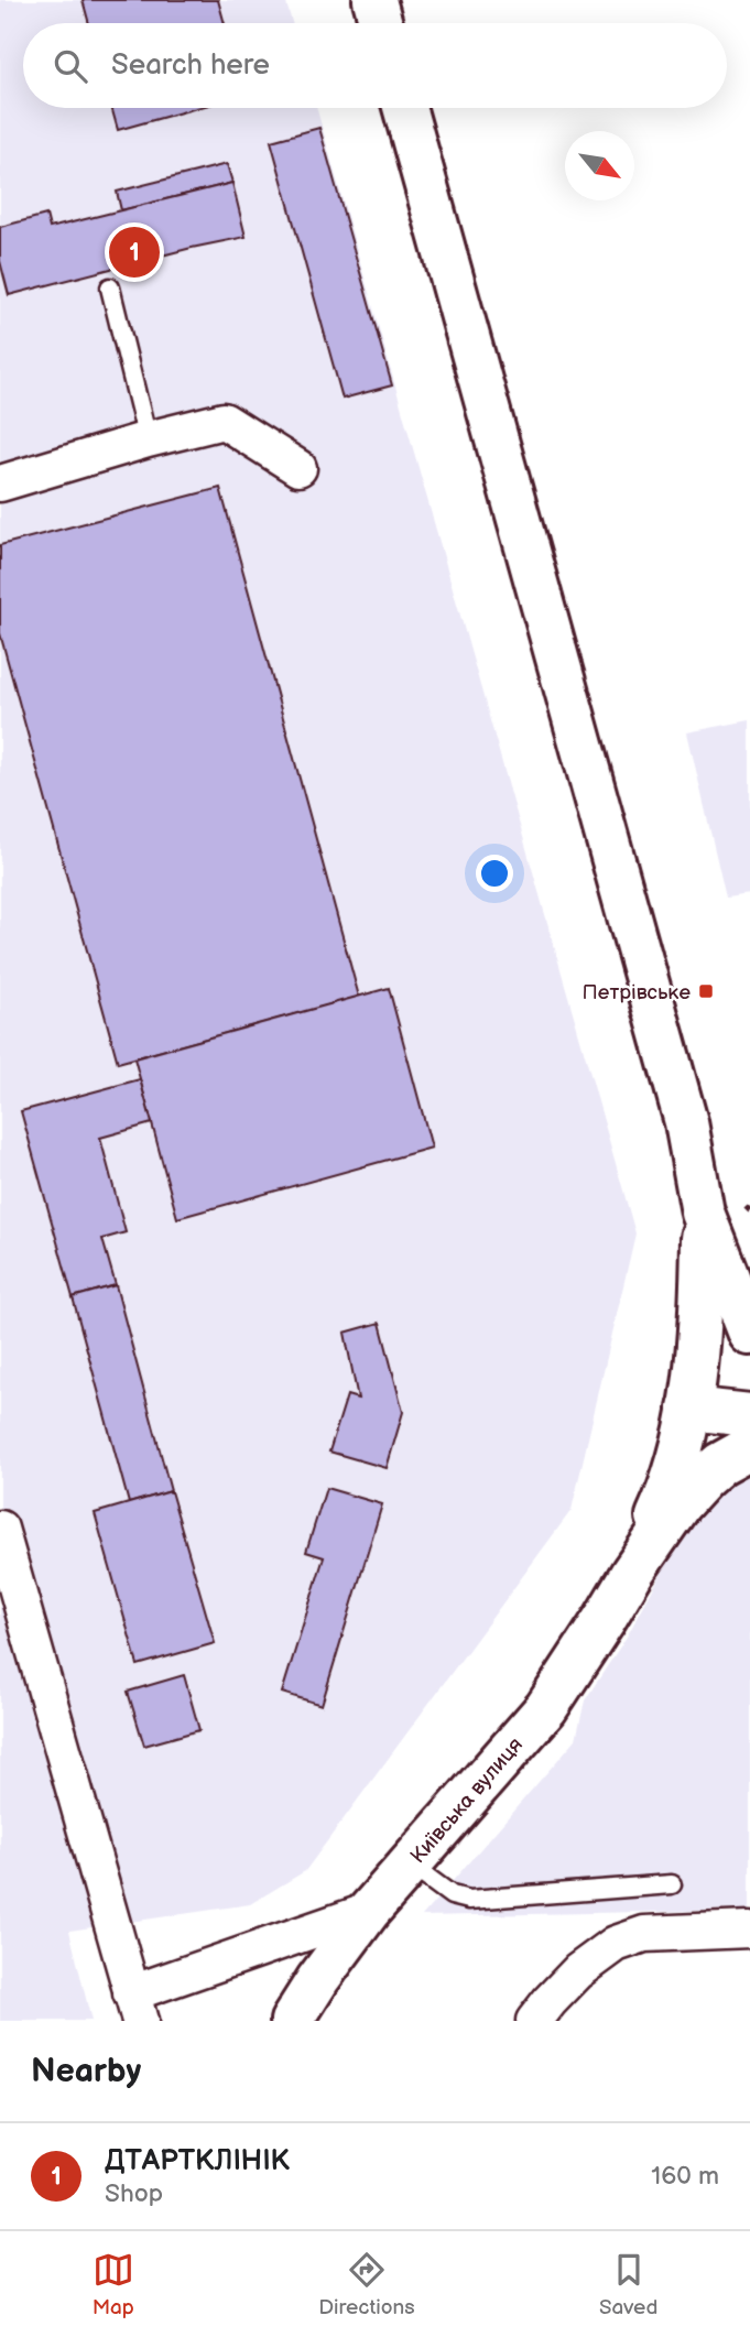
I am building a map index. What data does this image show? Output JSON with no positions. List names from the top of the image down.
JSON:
{
  "streets": {
    "main road": ["Київська вулиця"]
  },
  "places": {
    "transit": ["Петрівське"]
  },
  "north": "bottom right",
  "page": {
    "search": "Search here",
    "pins": "1",
    "heading": "Nearby",
    "list": [
      {
        "mark": "1",
        "name": "ДТАРТКЛІНІК",
        "note": "Shop",
        "value": "160 m"
      }
    ],
    "nav": ["Map", "Directions", "Saved"]
  }
}
